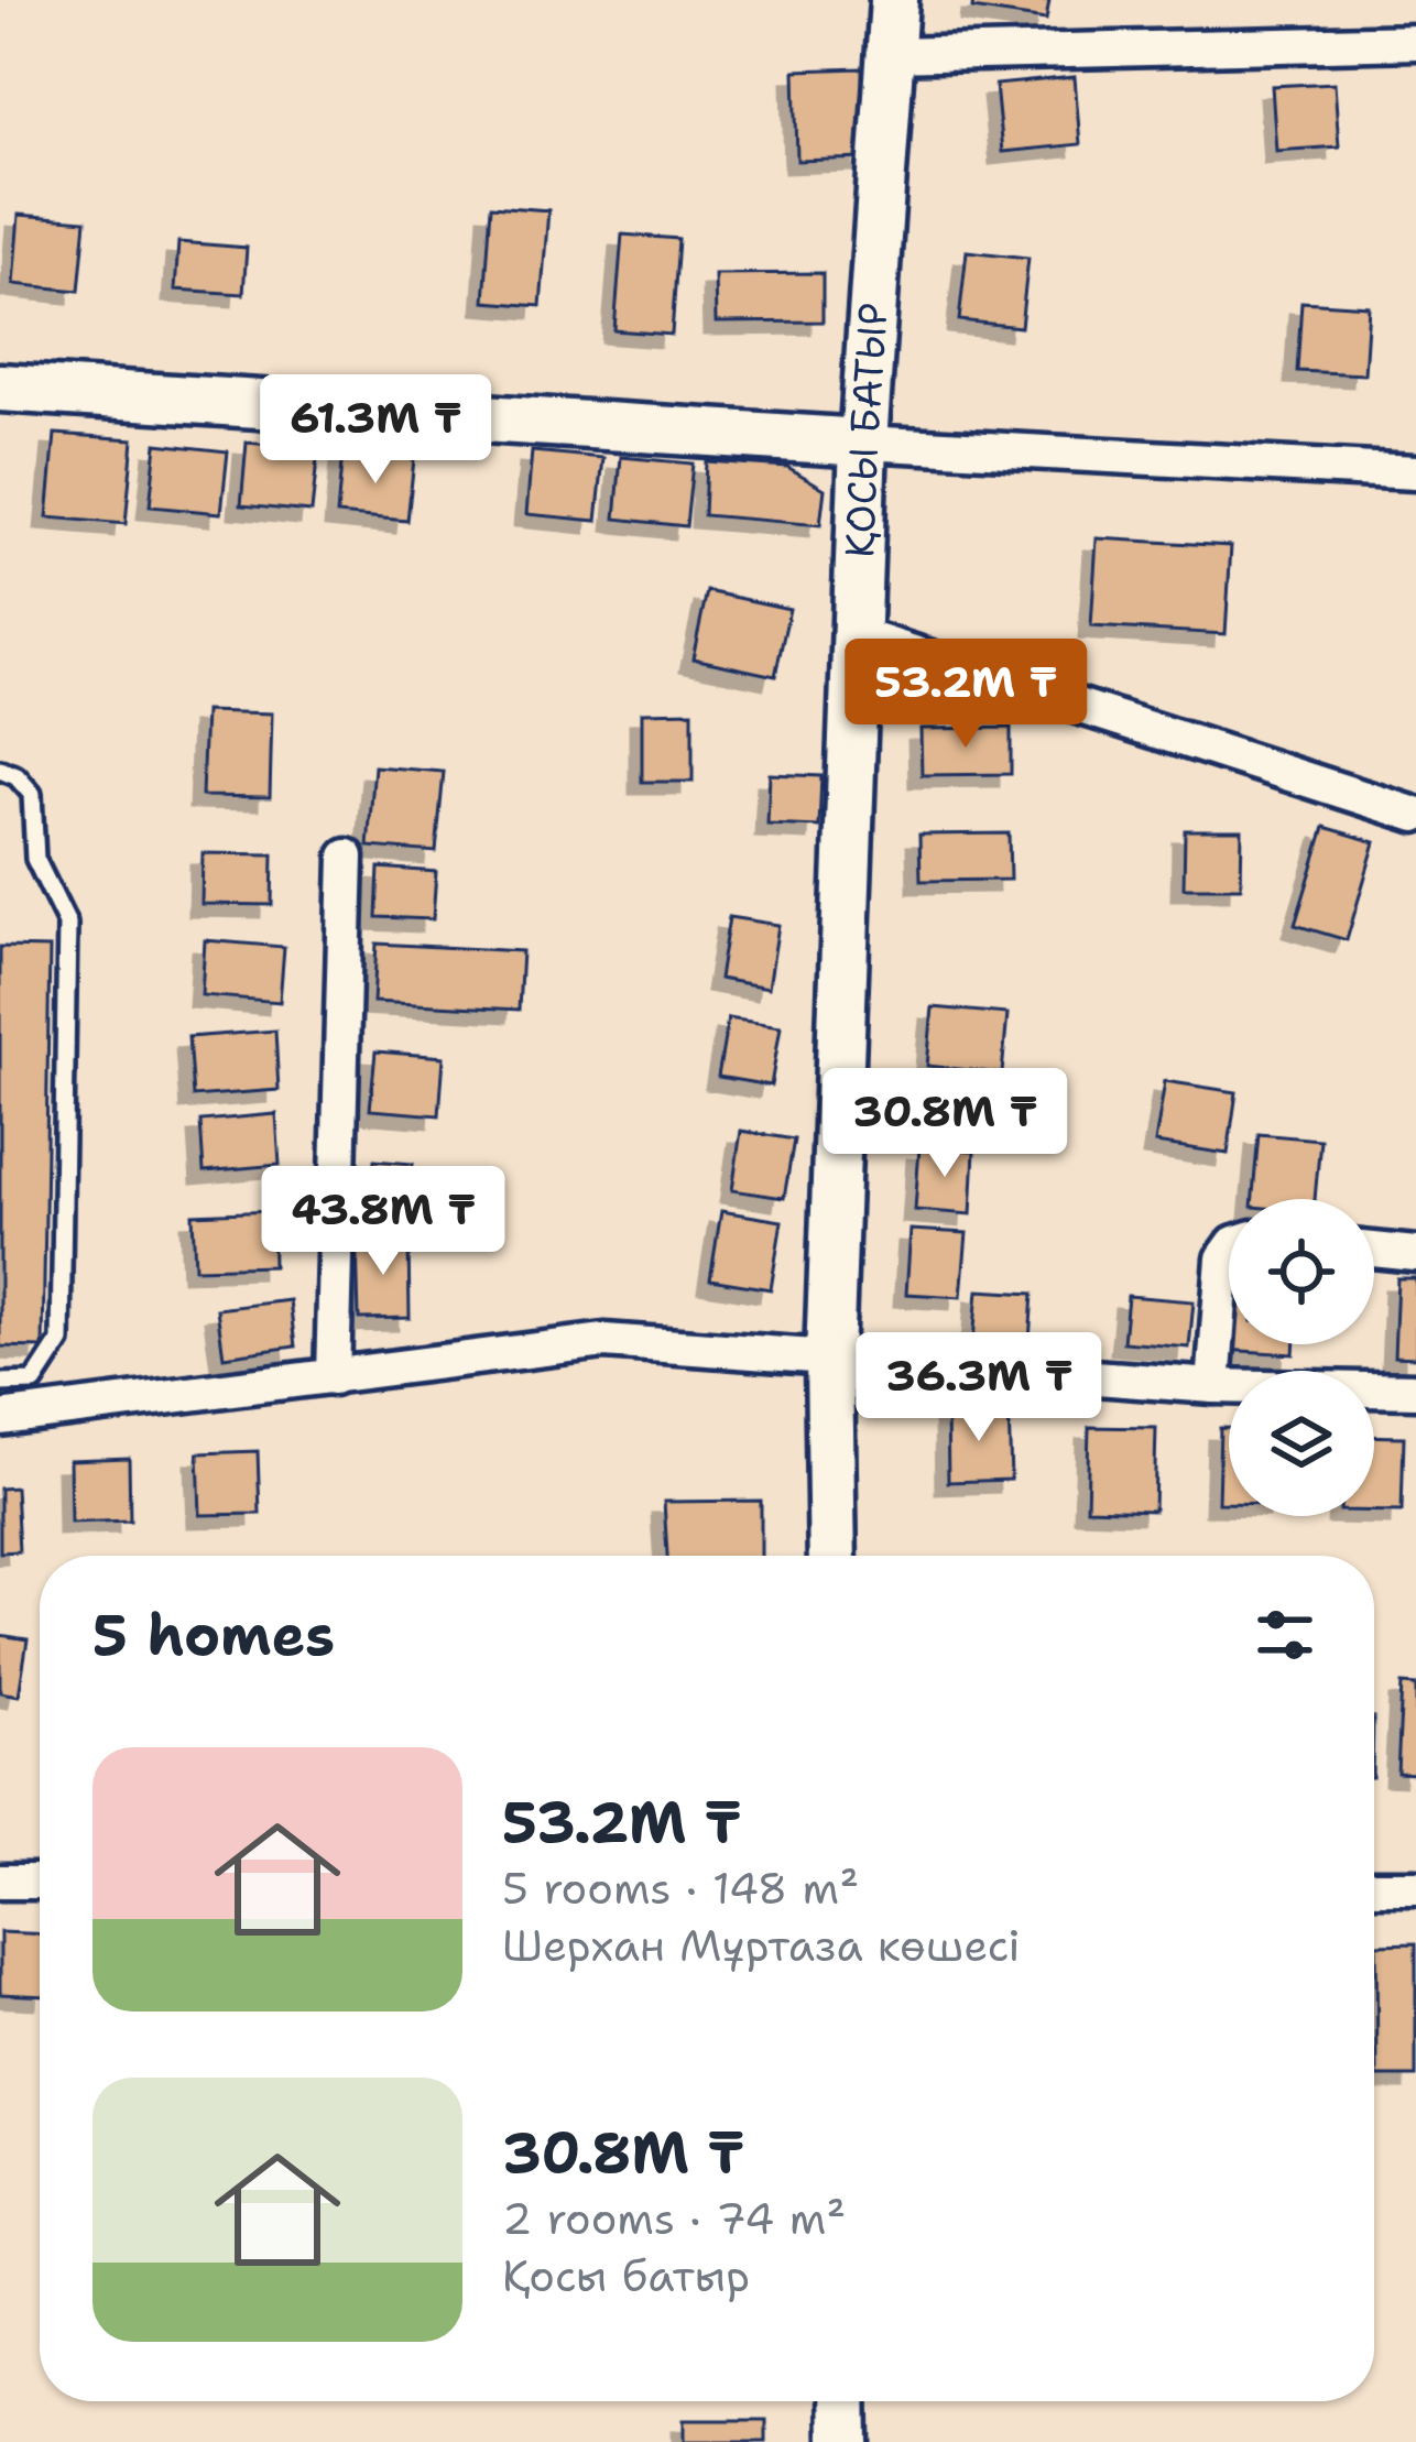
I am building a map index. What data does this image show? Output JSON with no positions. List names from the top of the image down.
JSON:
{
  "streets": {
    "street": ["ҚОСЫ БАТЫР"]
  },
  "page": {
    "price": [
      "61.3M ₸",
      "53.2M ₸",
      "30.8M ₸",
      "43.8M ₸",
      "36.3M ₸"
    ],
    "heading": "5 homes",
    "list": [
      {
        "name": "53.2M ₸",
        "note": "5 rooms · 148 m² · Шерхан Мұртаза көшесі"
      },
      {
        "name": "30.8M ₸",
        "note": "2 rooms · 74 m² · Қосы батыр"
      }
    ]
  }
}
